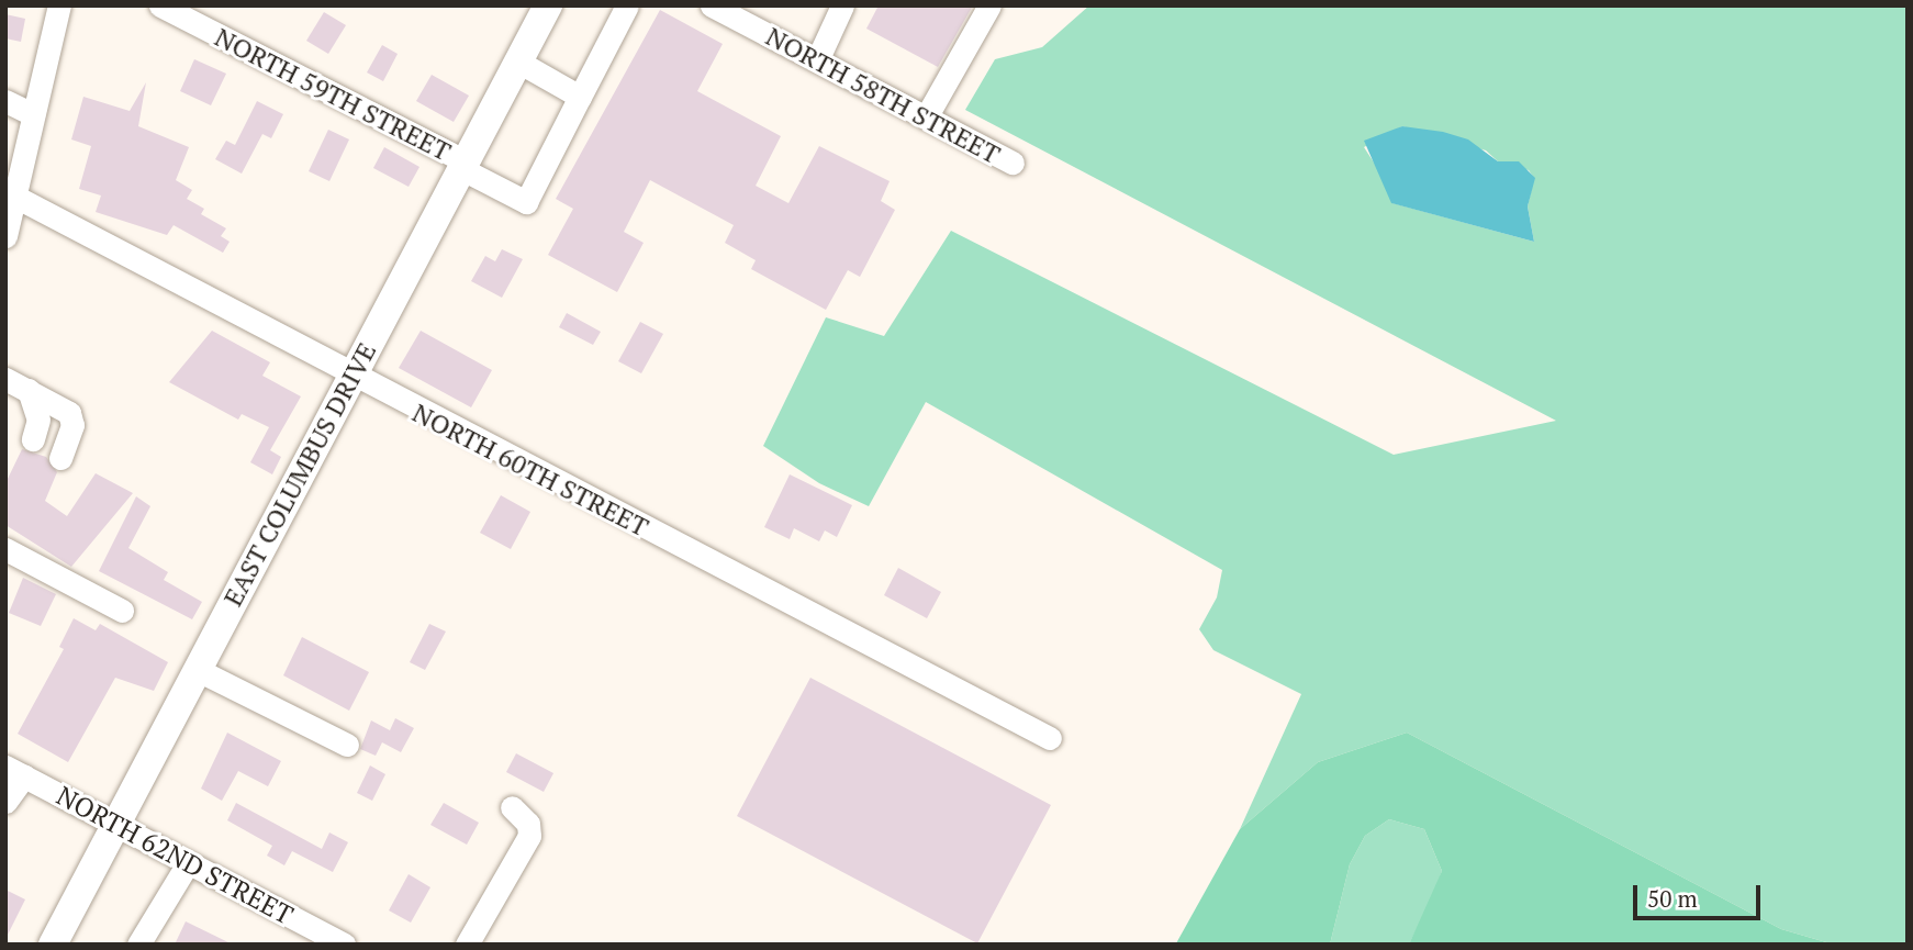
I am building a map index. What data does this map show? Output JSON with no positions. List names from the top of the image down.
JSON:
{
  "streets": {
    "main road": ["EAST COLUMBUS DRIVE"],
    "street": [
      "NORTH 59TH STREET",
      "NORTH 58TH STREET",
      "NORTH 60TH STREET",
      "NORTH 62ND STREET"
    ]
  },
  "crossings": [
    ["NORTH 59TH STREET", "EAST COLUMBUS DRIVE"],
    ["NORTH 60TH STREET", "EAST COLUMBUS DRIVE"],
    ["EAST COLUMBUS DRIVE", "NORTH 62ND STREET"]
  ],
  "scale_bar": "50 m"
}
